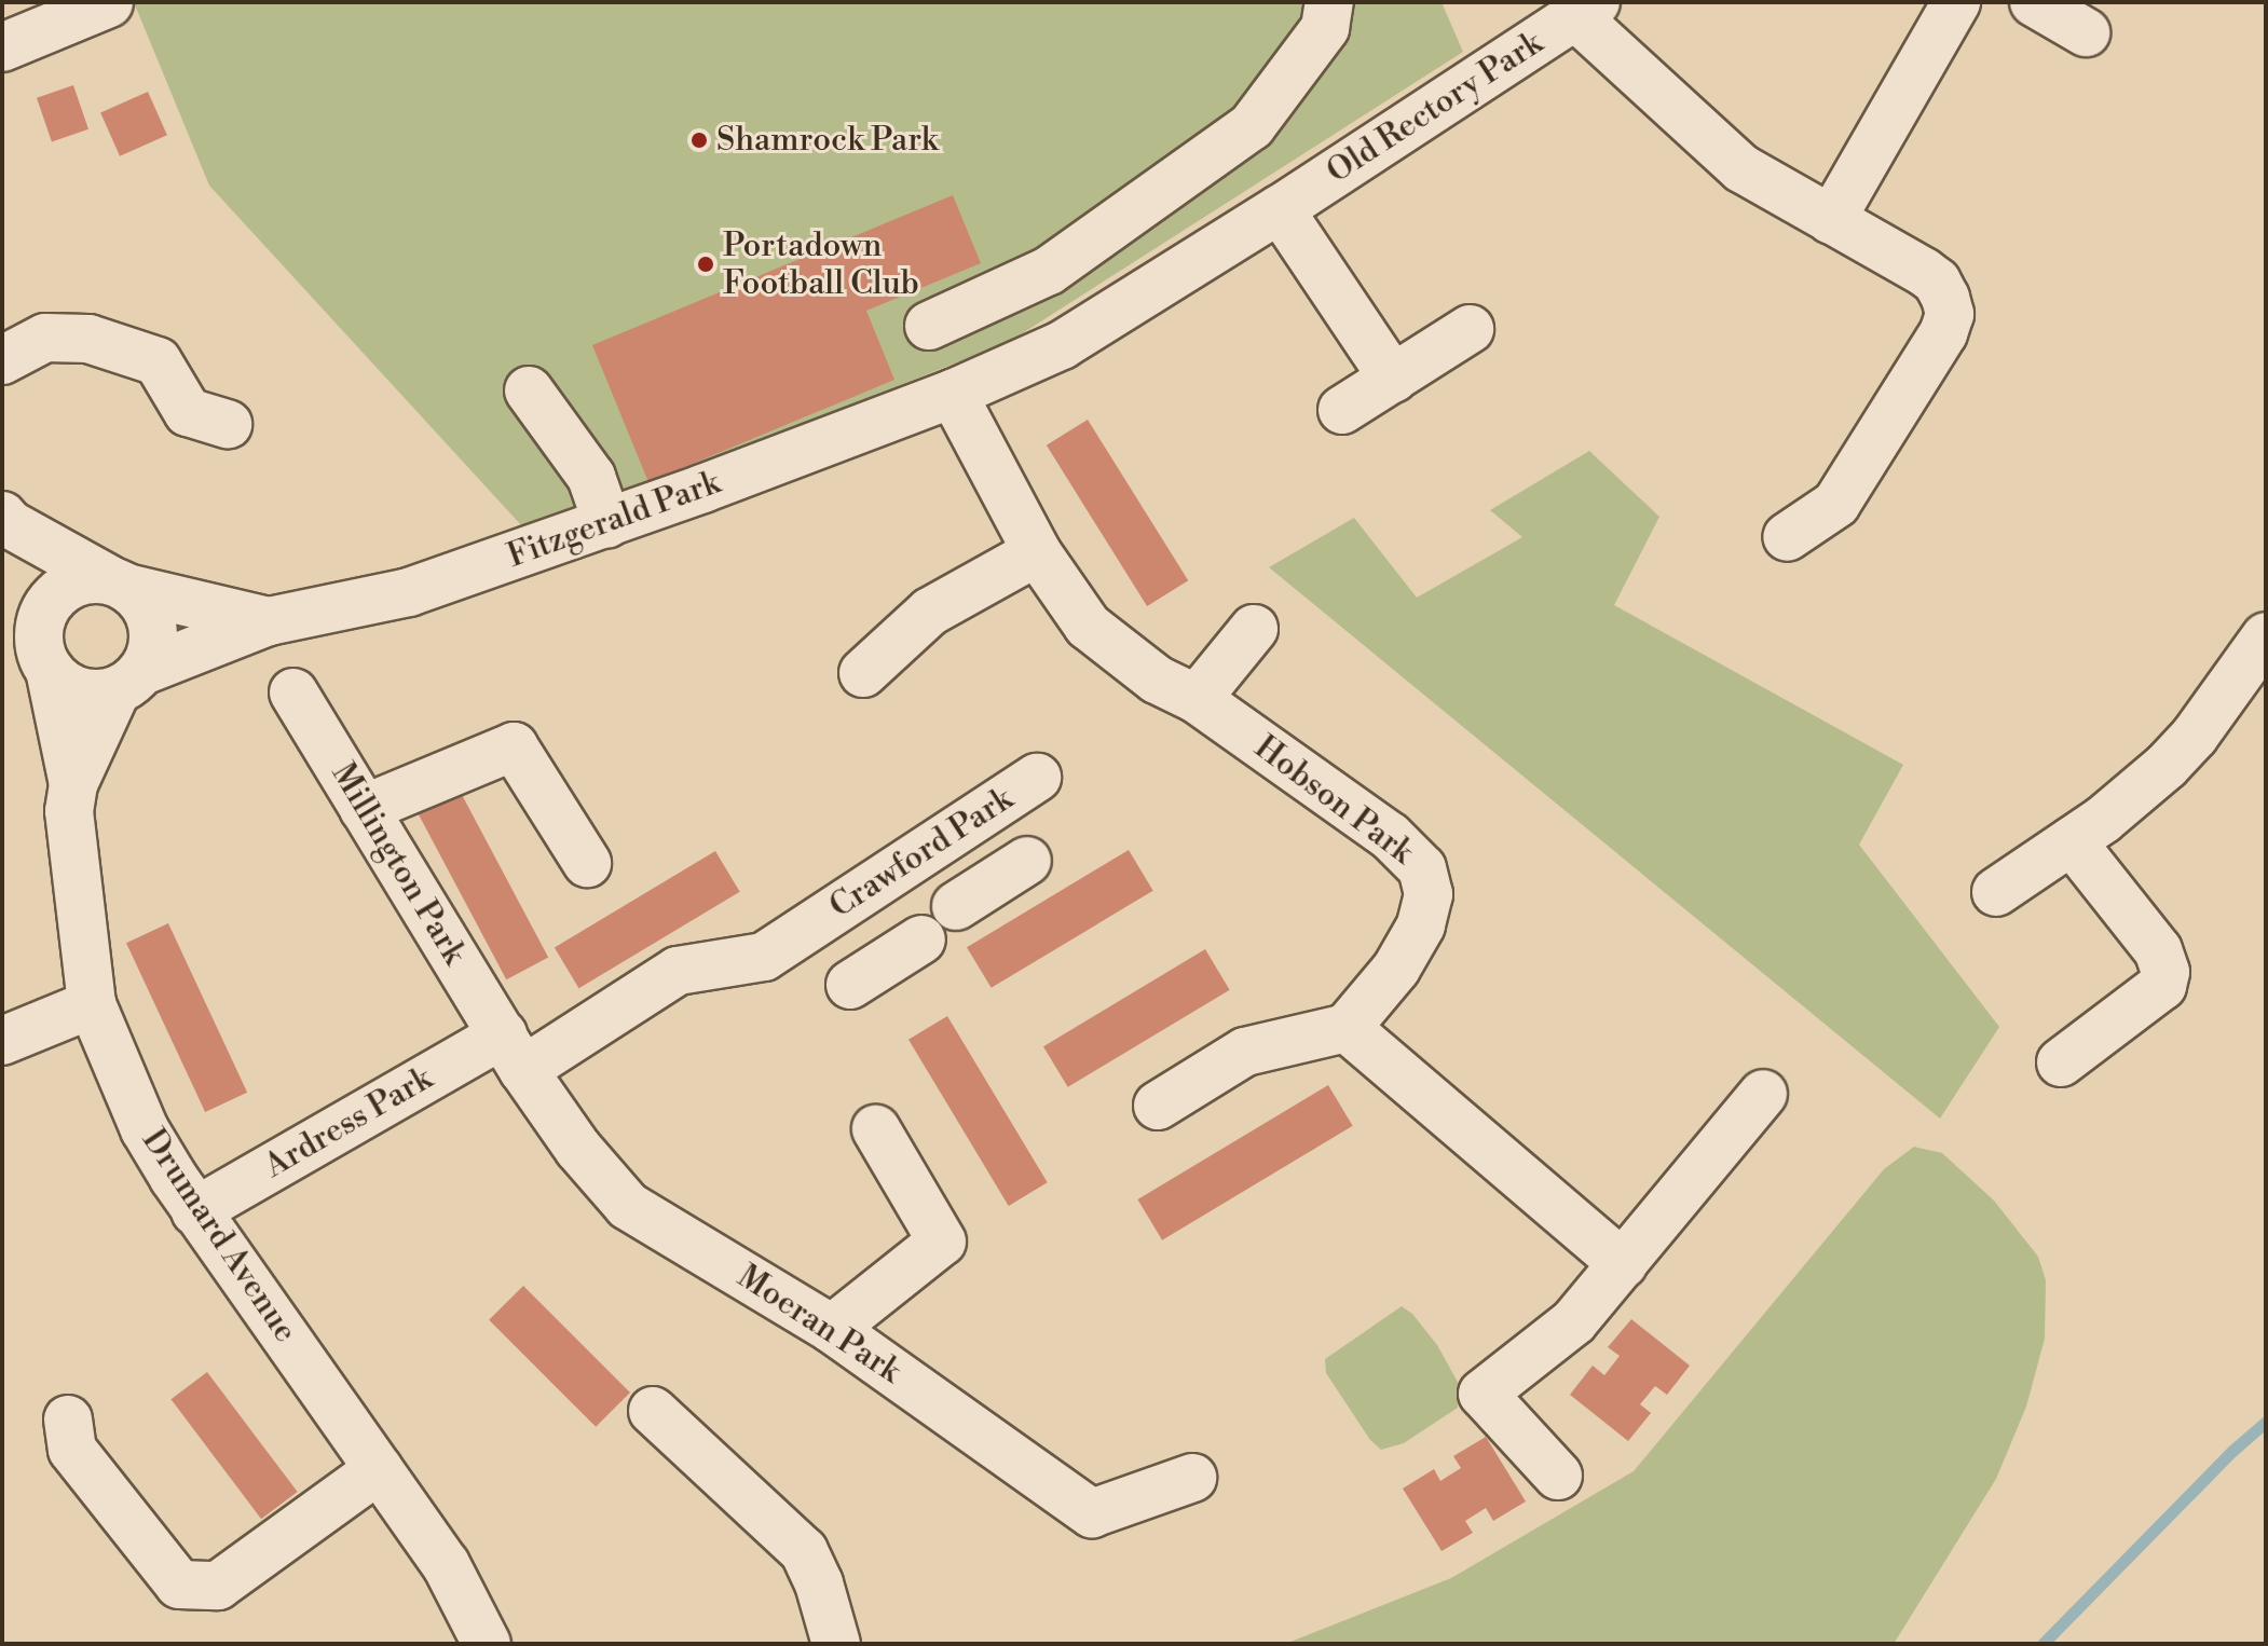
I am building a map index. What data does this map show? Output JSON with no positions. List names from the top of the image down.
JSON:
{
  "streets": {
    "street": [
      "Old Rectory Park",
      "Fitzgerald Park",
      "Hobson Park",
      "Crawford Park",
      "Millington Park",
      "Ardress Park",
      "Drumard Avenue",
      "Moeran Park"
    ]
  },
  "crossings": [
    ["Old Rectory Park", "Fitzgerald Park"],
    ["Old Rectory Park", "Hobson Park"],
    ["Fitzgerald Park", "Hobson Park"],
    ["Fitzgerald Park", "Drumard Avenue"],
    ["Crawford Park", "Millington Park"],
    ["Crawford Park", "Ardress Park"],
    ["Crawford Park", "Moeran Park"],
    ["Millington Park", "Ardress Park"],
    ["Millington Park", "Moeran Park"],
    ["Ardress Park", "Drumard Avenue"],
    ["Ardress Park", "Moeran Park"]
  ],
  "places": ["Shamrock Park", "Portadown Football Club"]
}
